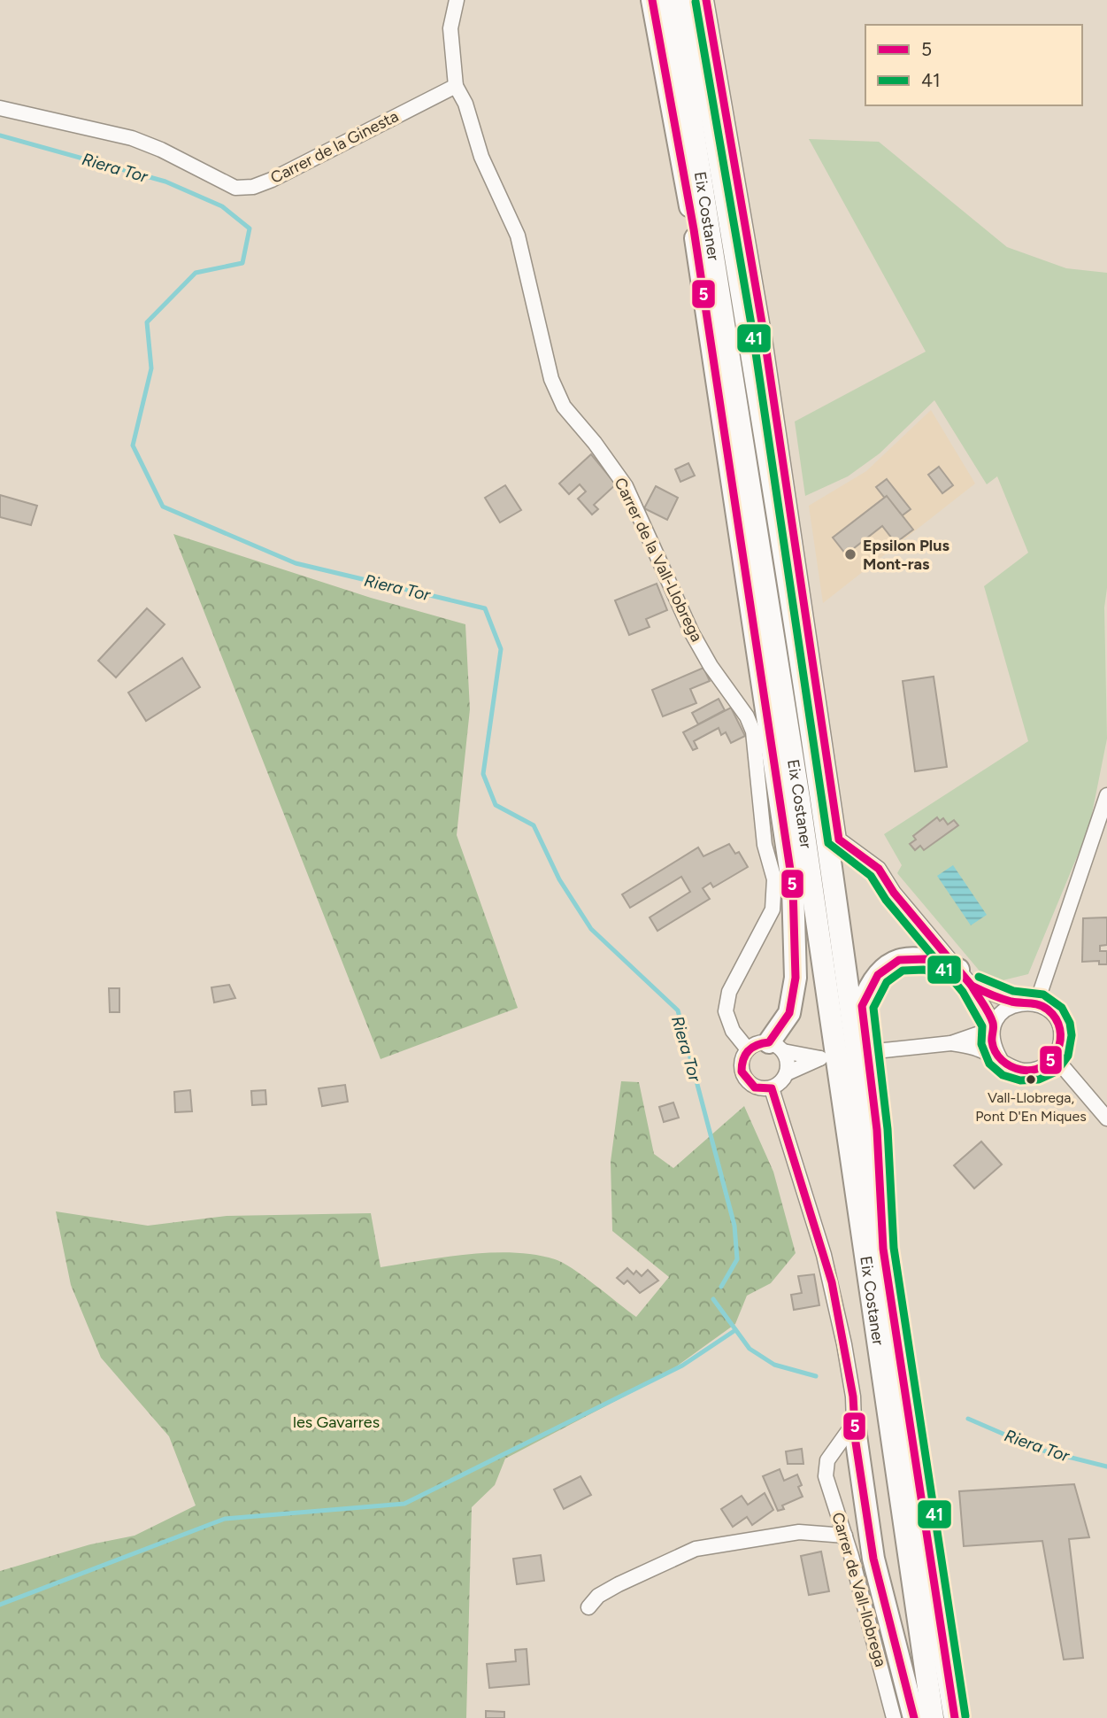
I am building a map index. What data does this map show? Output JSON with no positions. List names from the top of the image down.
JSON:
{
  "streets": {
    "highway": ["Eix Costaner"],
    "street": ["Carrer de la Ginesta", "Carrer de la Vall-Llobrega", "Carrer de Vall-llobrega"]
  },
  "crossings": [
    ["Carrer de la Ginesta", "Carrer de la Vall-Llobrega"]
  ],
  "water": ["Riera Tor"],
  "parks": ["les Gavarres"],
  "places": ["Epsilon Plus Mont-ras", "Vall-Llobrega, Pont D'En Miques"],
  "lines": ["transit line 5", "transit line 41"],
  "legend": ["5", "41"]
}
